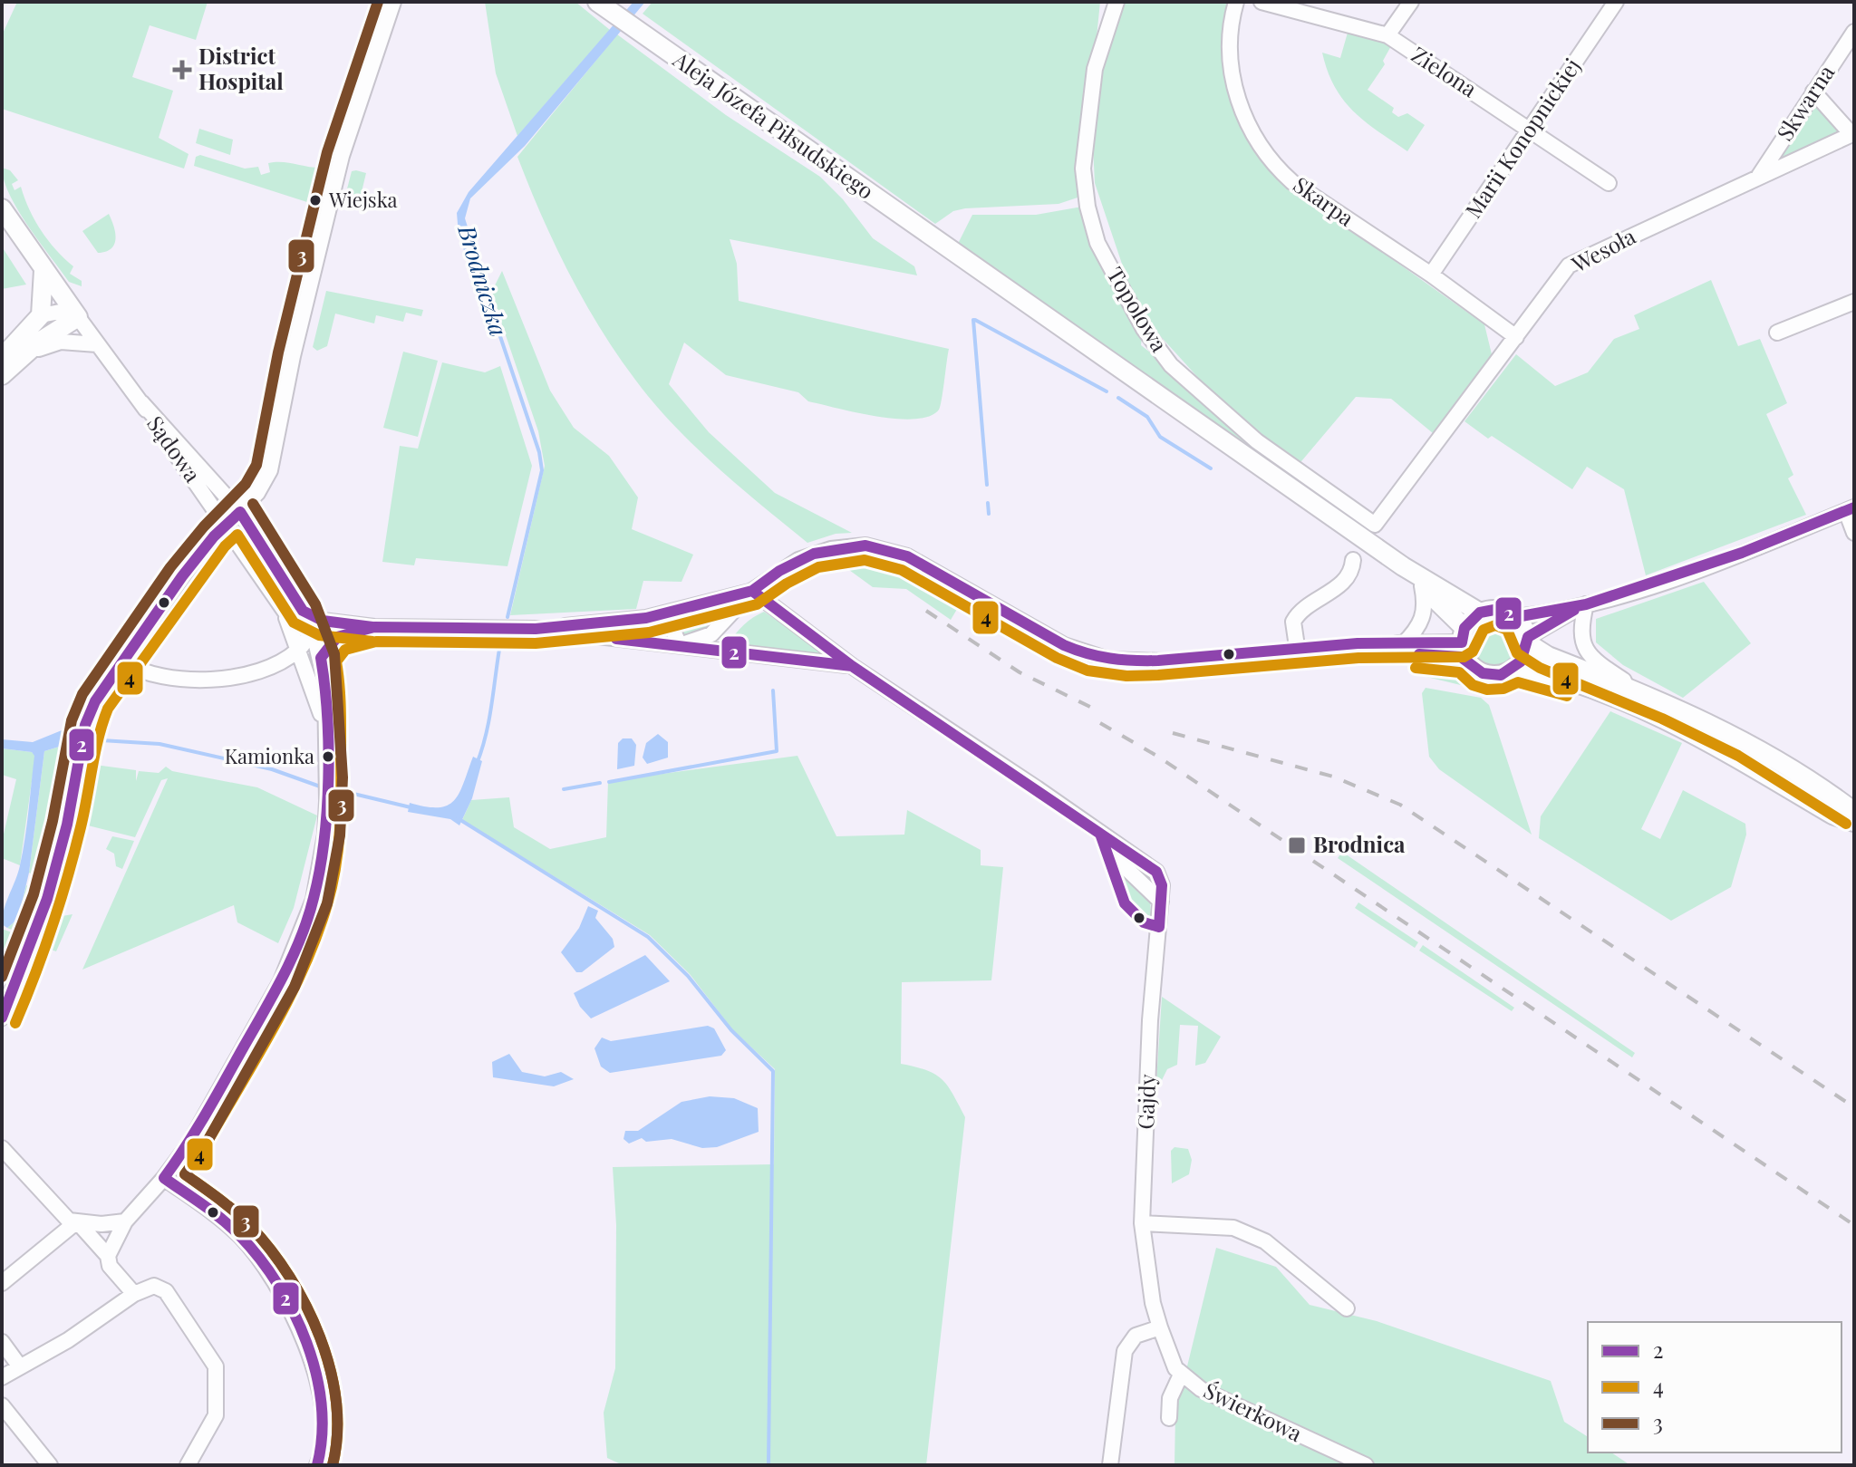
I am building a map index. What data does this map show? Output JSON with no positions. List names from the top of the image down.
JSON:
{
  "streets": {
    "main road": ["Aleja Józefa Piłsudskiego", "Sądowa"],
    "street": [
      "Zielona",
      "Skwarna",
      "Marii Konopnickiej",
      "Skarpa",
      "Wesoła",
      "Topolowa",
      "Gajdy",
      "Świerkowa"
    ]
  },
  "crossings": [
    ["Zielona", "Marii Konopnickiej"],
    ["Skwarna", "Wesoła"],
    ["Marii Konopnickiej", "Skarpa"],
    ["Skarpa", "Wesoła"],
    ["Wesoła", "Topolowa"],
    ["Gajdy", "Świerkowa"]
  ],
  "water": ["Brodniczka"],
  "places": {
    "health": ["District Hospital"],
    "other": ["Wiejska", "Kamionka"],
    "transit": ["Brodnica"]
  },
  "lines": ["transit line 3", "transit line 2", "transit line 4"],
  "legend": ["2", "4", "3"]
}
